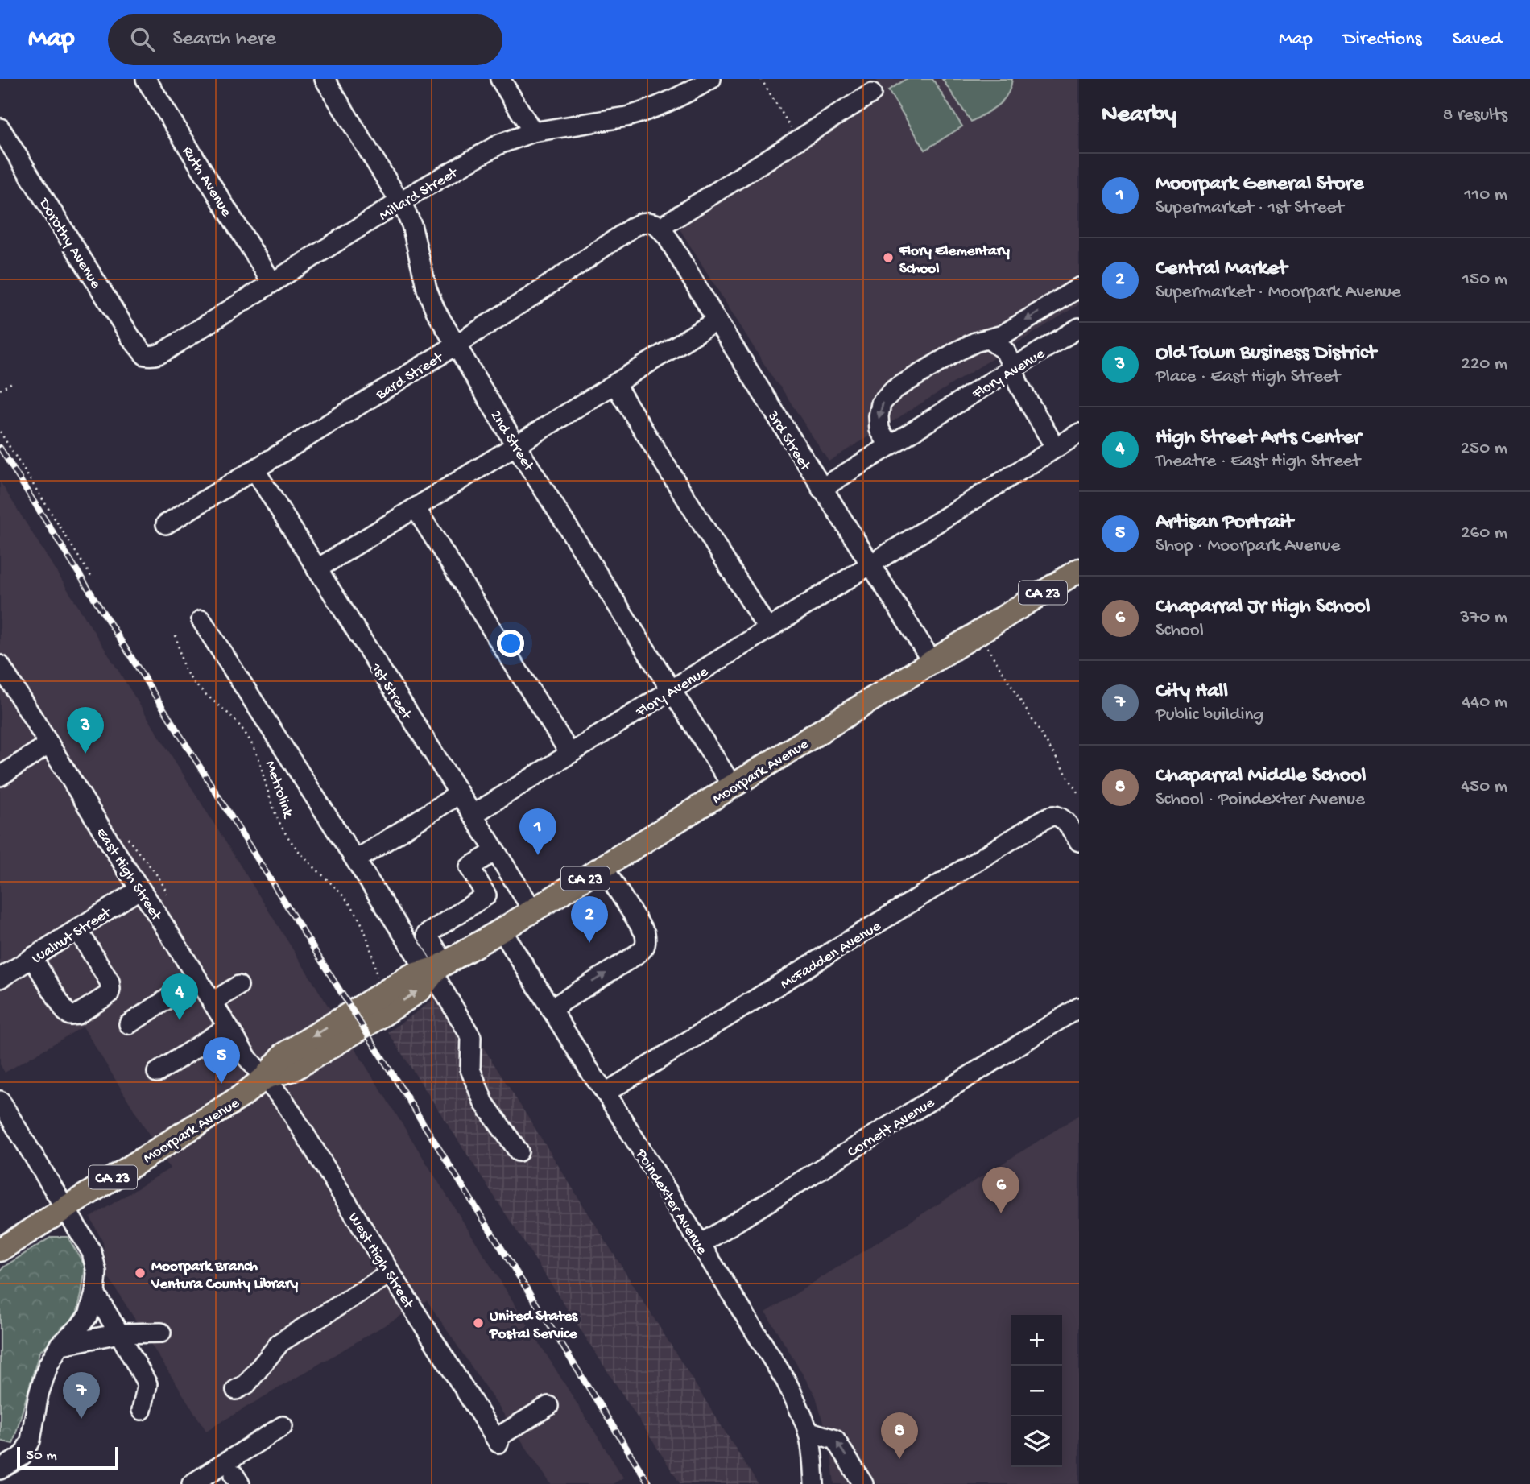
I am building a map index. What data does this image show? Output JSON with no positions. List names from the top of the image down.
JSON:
{
  "streets": {
    "main road": ["CA 23", "Moorpark Avenue"],
    "street": [
      "Ruth Avenue",
      "Millard Street",
      "Dorothy Avenue",
      "Flory Avenue",
      "Bard Street",
      "2nd Street",
      "3rd Street",
      "1st Street",
      "East High Street",
      "Walnut Street",
      "McFadden Avenue",
      "Cornett Avenue",
      "Poindexter Avenue",
      "West High Street"
    ],
    "path": ["Metrolink"]
  },
  "crossings": [
    ["Ruth Avenue", "Millard Street"],
    ["Millard Street", "Dorothy Avenue"],
    ["Millard Street", "2nd Street"],
    ["Flory Avenue", "2nd Street"],
    ["Flory Avenue", "3rd Street"],
    ["Flory Avenue", "1st Street"],
    ["Bard Street", "2nd Street"],
    ["Bard Street", "3rd Street"],
    ["Bard Street", "1st Street"],
    ["2nd Street", "Moorpark Avenue"],
    ["3rd Street", "Moorpark Avenue"],
    ["1st Street", "Moorpark Avenue"],
    ["Moorpark Avenue", "East High Street"],
    ["Moorpark Avenue", "Poindexter Avenue"],
    ["Moorpark Avenue", "West High Street"],
    ["East High Street", "Walnut Street"],
    ["East High Street", "West High Street"],
    ["McFadden Avenue", "Poindexter Avenue"],
    ["Cornett Avenue", "Poindexter Avenue"]
  ],
  "places": ["Flory Elementary School", "Moorpark Branch Ventura County Library", "United States Postal Service"],
  "scale_bar": "50 m",
  "page": {
    "header": "Map",
    "search": "Search here",
    "nav": ["Map", "Directions", "Saved"],
    "heading": ["Nearby", "8 results"],
    "list": [
      {
        "mark": "1",
        "name": "Moorpark General Store",
        "note": "Supermarket · 1st Street",
        "value": "110 m"
      },
      {
        "mark": "2",
        "name": "Central Market",
        "note": "Supermarket · Moorpark Avenue",
        "value": "150 m"
      },
      {
        "mark": "3",
        "name": "Old Town Business District",
        "note": "Place · East High Street",
        "value": "220 m"
      },
      {
        "mark": "4",
        "name": "High Street Arts Center",
        "note": "Theatre · East High Street",
        "value": "250 m"
      },
      {
        "mark": "5",
        "name": "Artisan Portrait",
        "note": "Shop · Moorpark Avenue",
        "value": "260 m"
      },
      {
        "mark": "6",
        "name": "Chaparral Jr High School",
        "note": "School",
        "value": "370 m"
      },
      {
        "mark": "7",
        "name": "City Hall",
        "note": "Public building",
        "value": "440 m"
      },
      {
        "mark": "8",
        "name": "Chaparral Middle School",
        "note": "School · Poindexter Avenue",
        "value": "450 m"
      }
    ],
    "pins": [
      "3",
      "1",
      "2",
      "4",
      "5",
      "6",
      "7",
      "8"
    ],
    "map_buttons": ["+", "−"],
    "scale": "50 m"
  }
}
